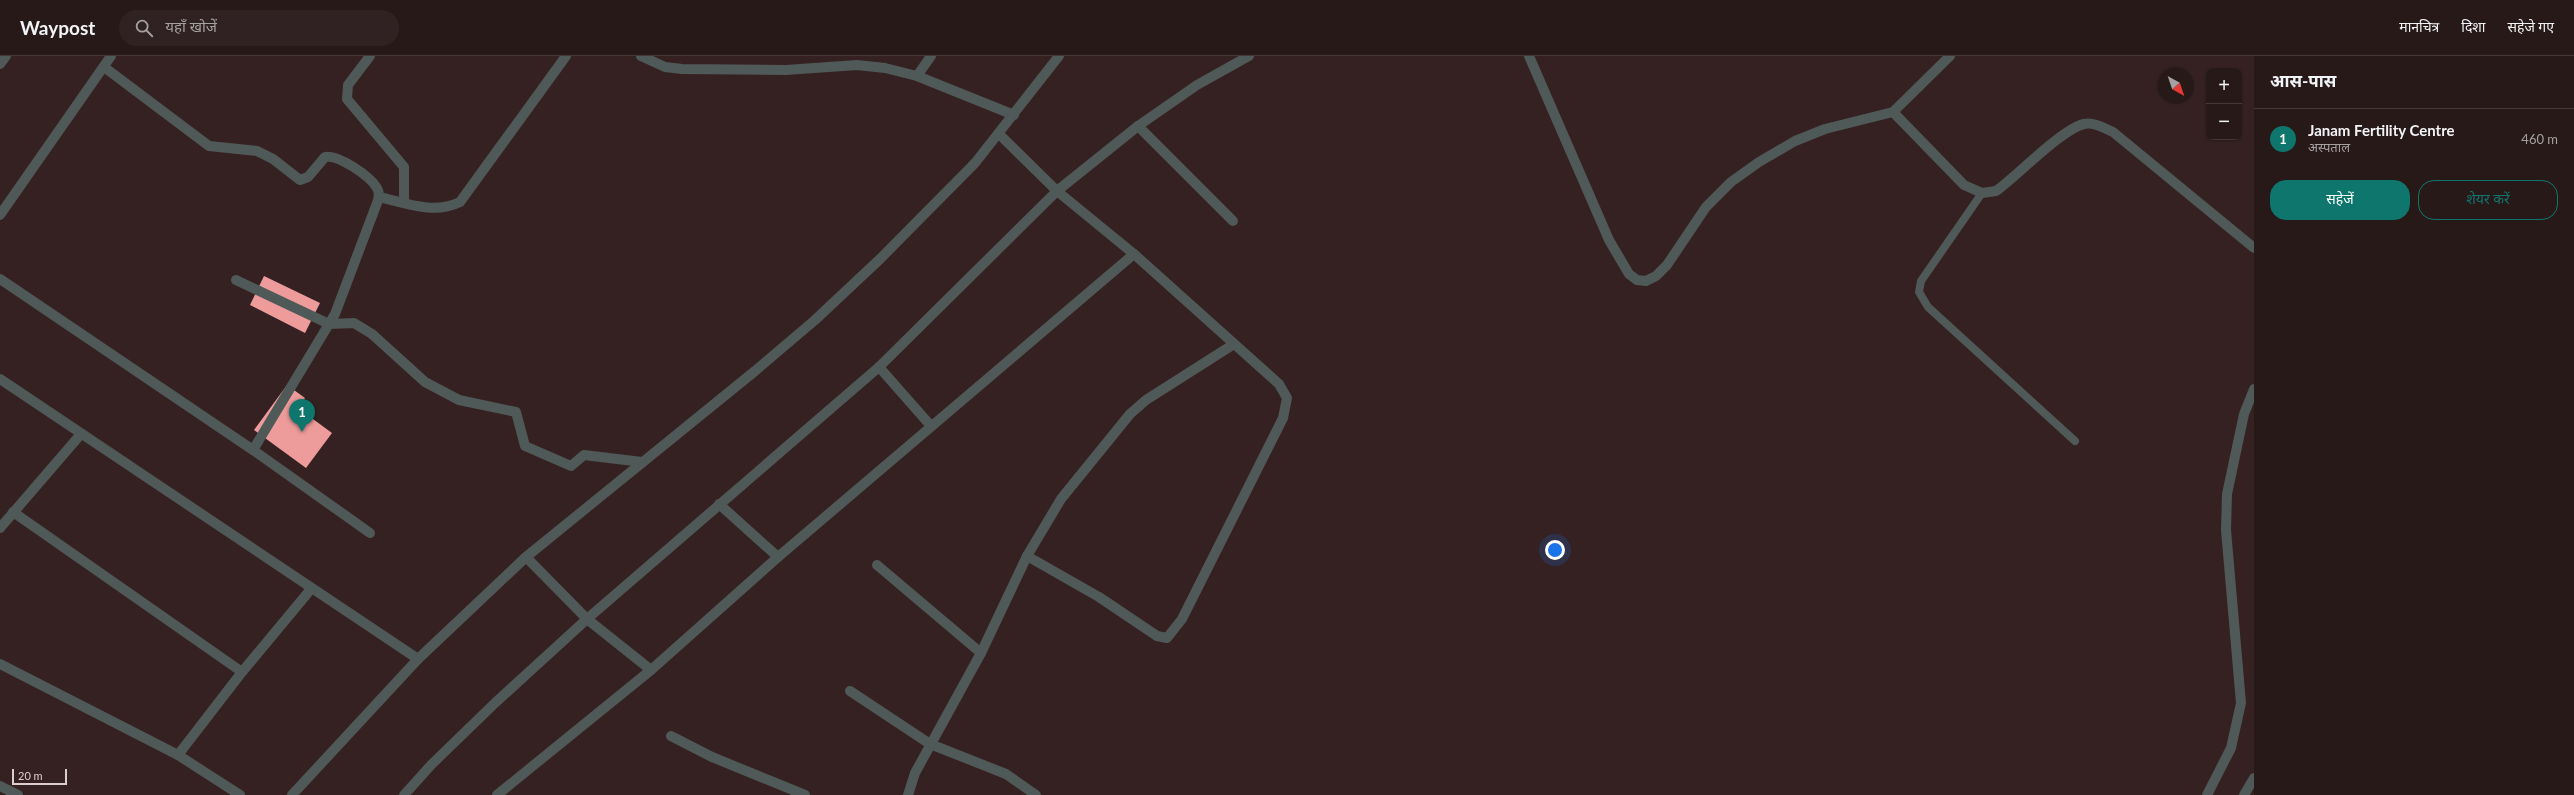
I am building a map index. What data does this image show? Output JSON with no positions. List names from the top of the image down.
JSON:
{
  "scale_bar": "20 m",
  "north": "bottom right",
  "page": {
    "header": "Waypost",
    "search": "यहाँ खोजें",
    "nav": ["मानचित्र", "दिशा", "सहेजे गए"],
    "heading": "आस-पास",
    "map_buttons": ["+", "−"],
    "list": [
      {
        "mark": "1",
        "name": "Janam Fertility Centre",
        "note": "अस्पताल",
        "value": "460 m"
      }
    ],
    "buttons": ["सहेजें", "शेयर करें"],
    "pins": "1",
    "scale": "20 m"
  }
}
